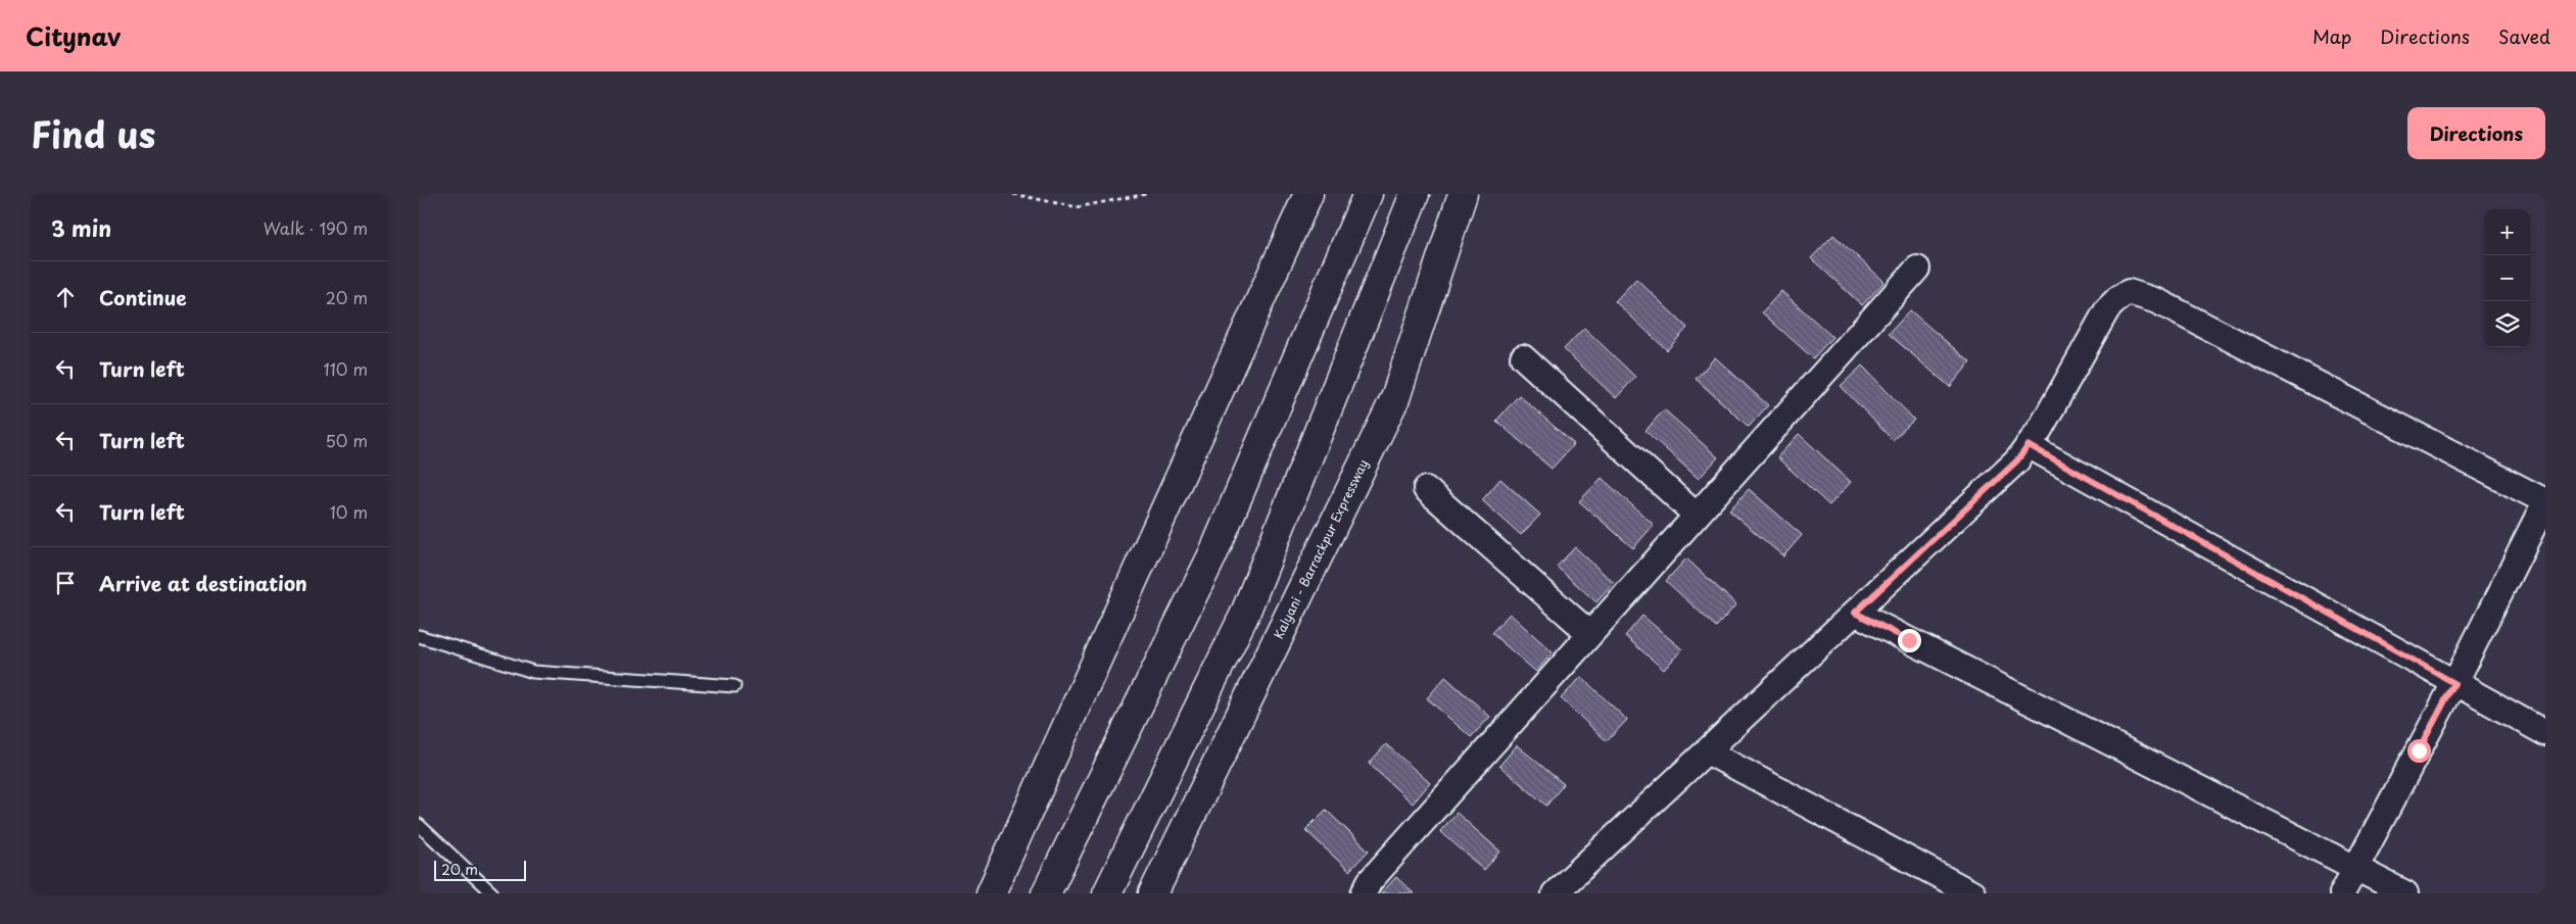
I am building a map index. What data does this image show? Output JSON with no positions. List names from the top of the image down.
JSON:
{
  "streets": {
    "highway": ["Kalyani - Barrackpur Expressway"]
  },
  "scale_bar": "20 m",
  "page": {
    "header": "Citynav",
    "nav": ["Map", "Directions", "Saved"],
    "title": "Find us",
    "buttons": "Directions",
    "heading": ["3 min", "Walk · 190 m"],
    "map_buttons": ["+", "−"],
    "list": [
      ["Continue", "20 m"],
      ["Turn left", "110 m"],
      ["Turn left", "50 m"],
      ["Turn left", "10 m"],
      "Arrive at destination"
    ],
    "scale": "20 m"
  }
}
